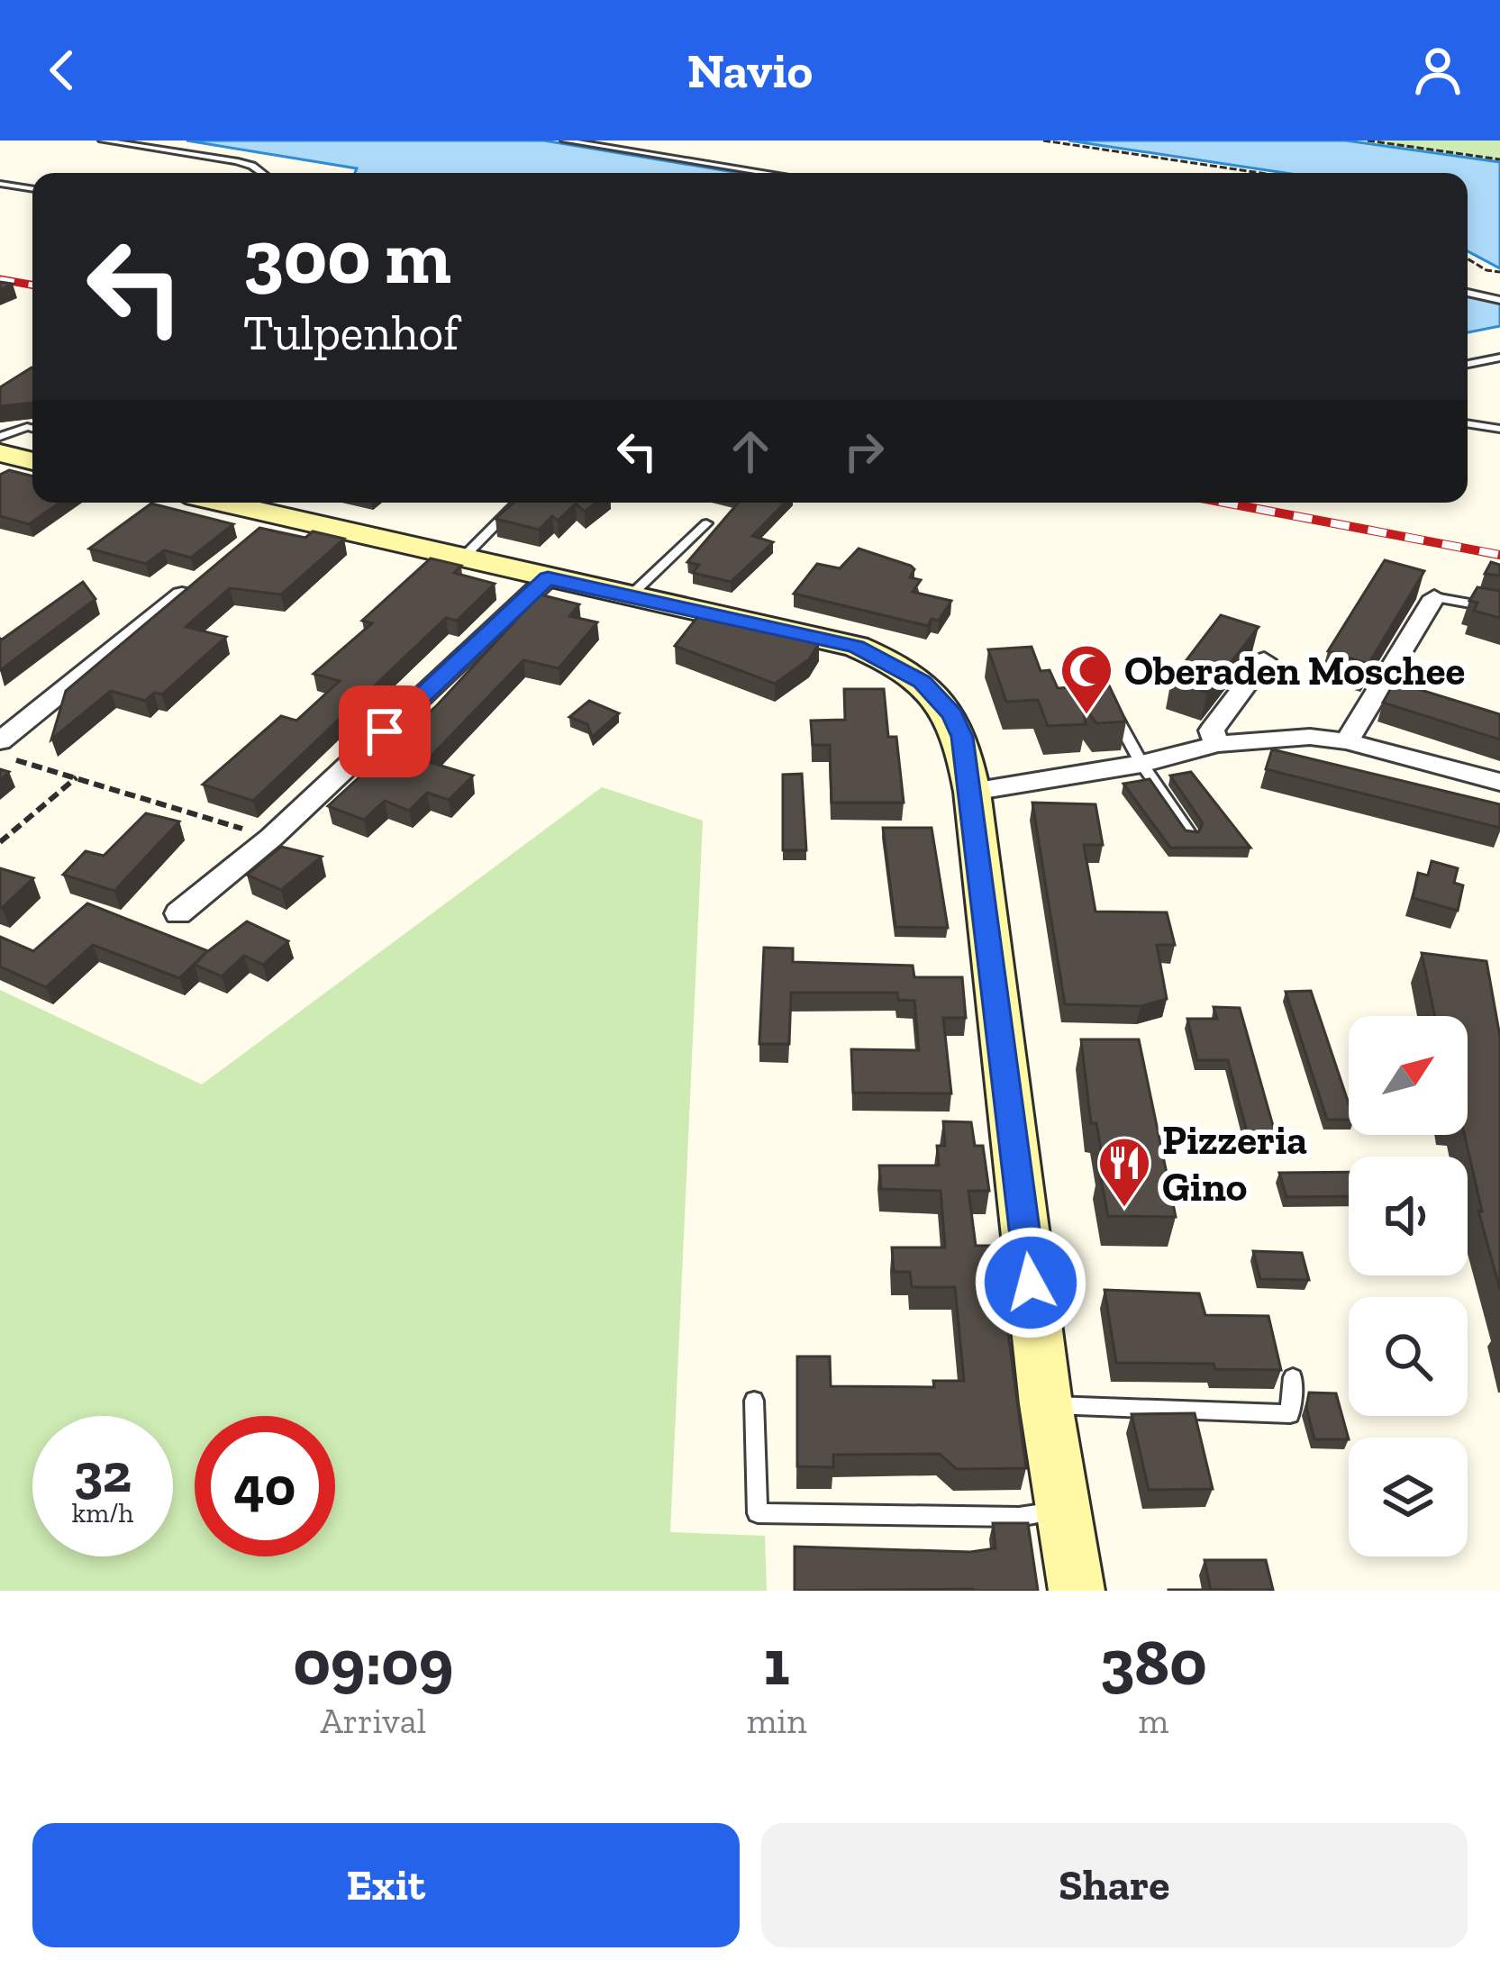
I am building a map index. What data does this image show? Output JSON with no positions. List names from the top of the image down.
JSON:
{
  "places": {
    "mosque": ["Oberaden Moschee"],
    "restaurant": ["Pizzeria Gino"]
  },
  "north": "top right",
  "page": {
    "header": "Navio",
    "turn": ["300 m", "Tulpenhof"],
    "speed": "32 km/h",
    "limit": "40",
    "eta": [
      "09:09",
      "Arrival",
      "1",
      "min",
      "380",
      "m"
    ],
    "buttons": ["Exit", "Share"]
  }
}
